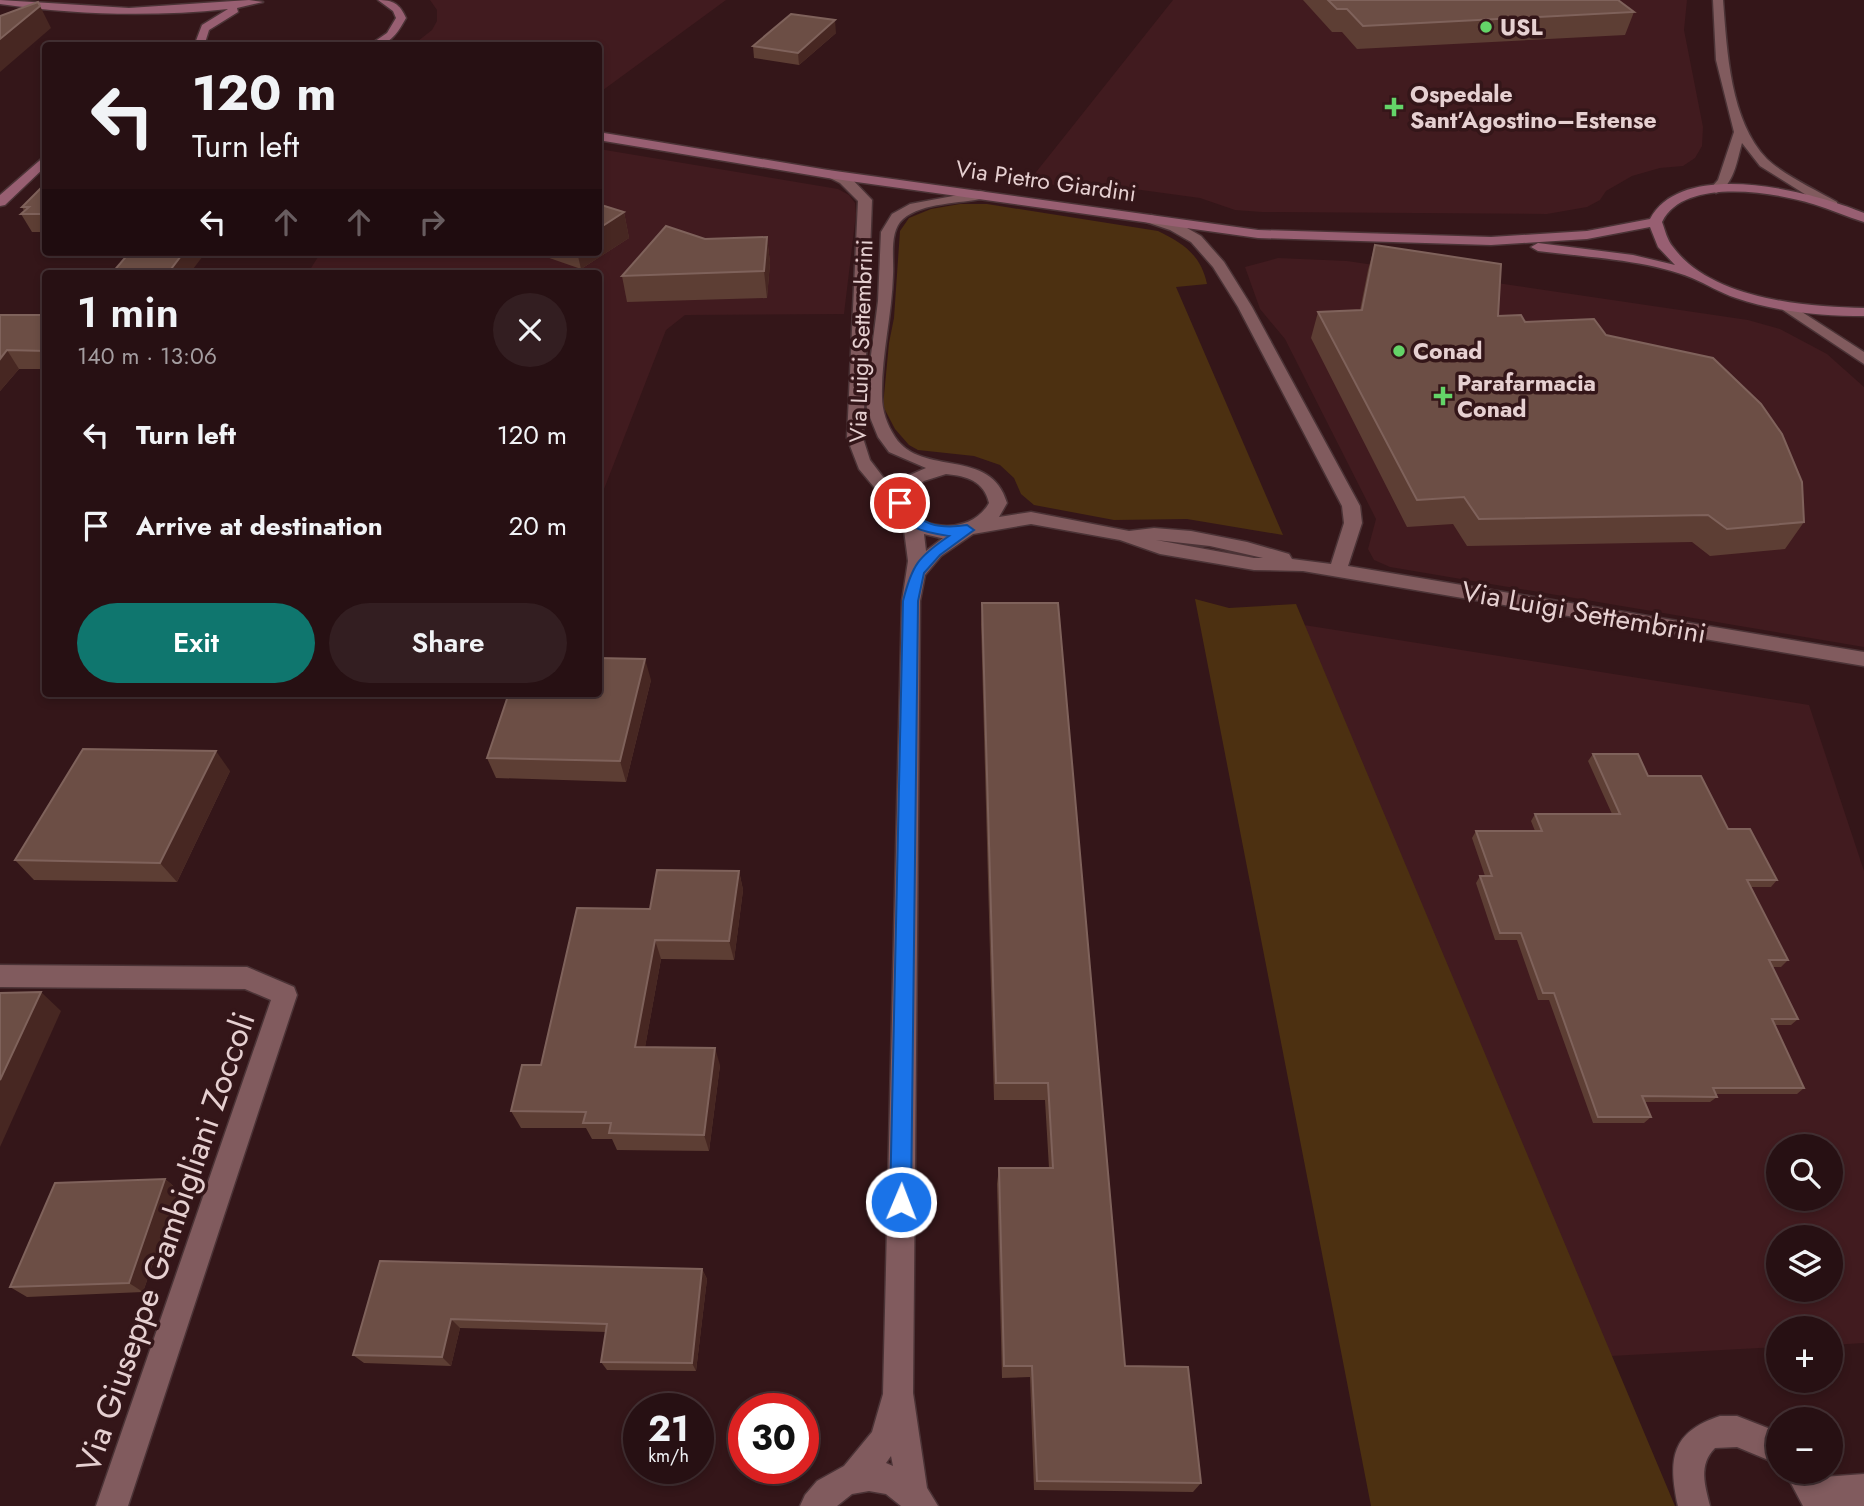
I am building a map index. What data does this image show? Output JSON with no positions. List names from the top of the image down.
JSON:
{
  "streets": {
    "main road": ["Via Pietro Giardini"],
    "street": ["Via Luigi Settembrini", "Via Giuseppe Gambigliani Zoccoli"]
  },
  "crossings": [
    ["Via Pietro Giardini", "Via Luigi Settembrini"]
  ],
  "places": {
    "other": ["USL", "Conad"],
    "health": ["Ospedale Sant’Agostino–Estense", "Parafarmacia Conad"]
  },
  "page": {
    "turn": ["120 m", "Turn left"],
    "heading": ["1 min", "140 m · 13:06"],
    "list": [
      {
        "name": "Turn left",
        "value": "120 m"
      },
      {
        "name": "Arrive at destination",
        "value": "20 m"
      }
    ],
    "buttons": ["Exit", "Share"],
    "map_buttons": ["+", "−"],
    "speed": "21 km/h",
    "limit": "30"
  }
}
